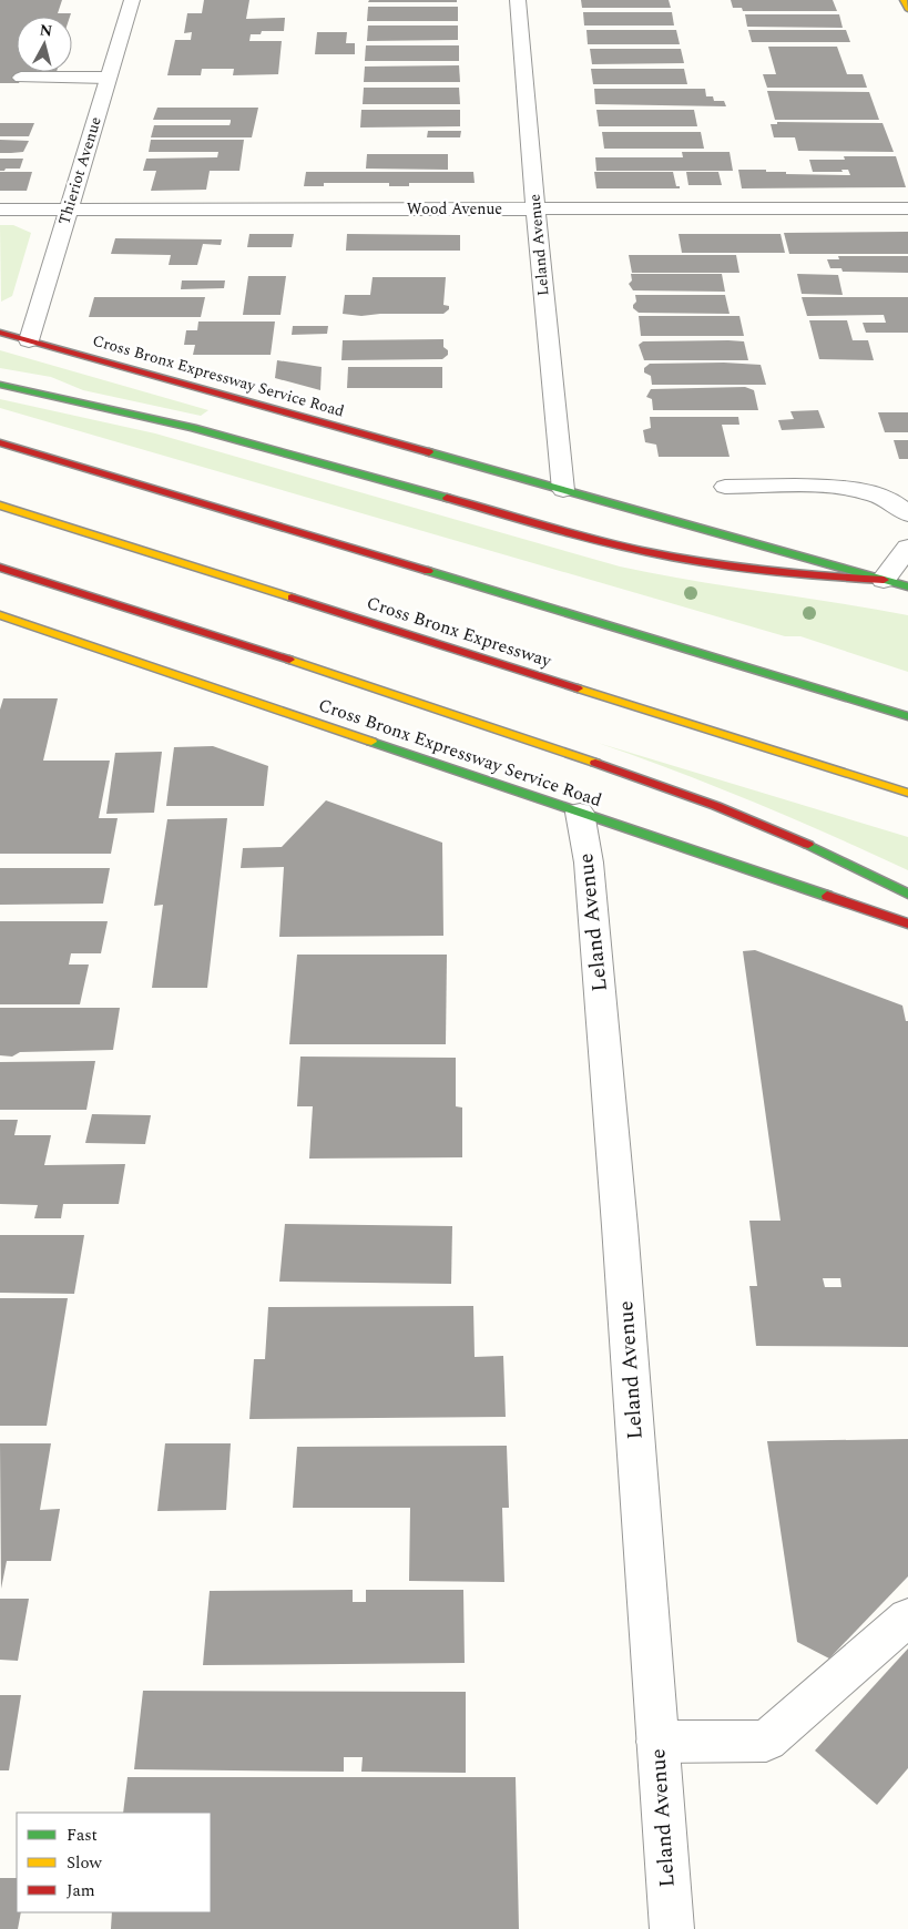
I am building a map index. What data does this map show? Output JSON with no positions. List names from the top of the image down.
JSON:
{
  "streets": {
    "main road": ["Cross Bronx Expressway Service Road", "Cross Bronx Expressway"],
    "street": ["Thieriot Avenue", "Wood Avenue", "Leland Avenue"]
  },
  "crossings": [
    ["Thieriot Avenue", "Wood Avenue"],
    ["Thieriot Avenue", "Cross Bronx Expressway Service Road"],
    ["Wood Avenue", "Leland Avenue"],
    ["Leland Avenue", "Cross Bronx Expressway Service Road"]
  ],
  "legend": ["Fast", "Slow", "Jam"],
  "north": "top"
}
